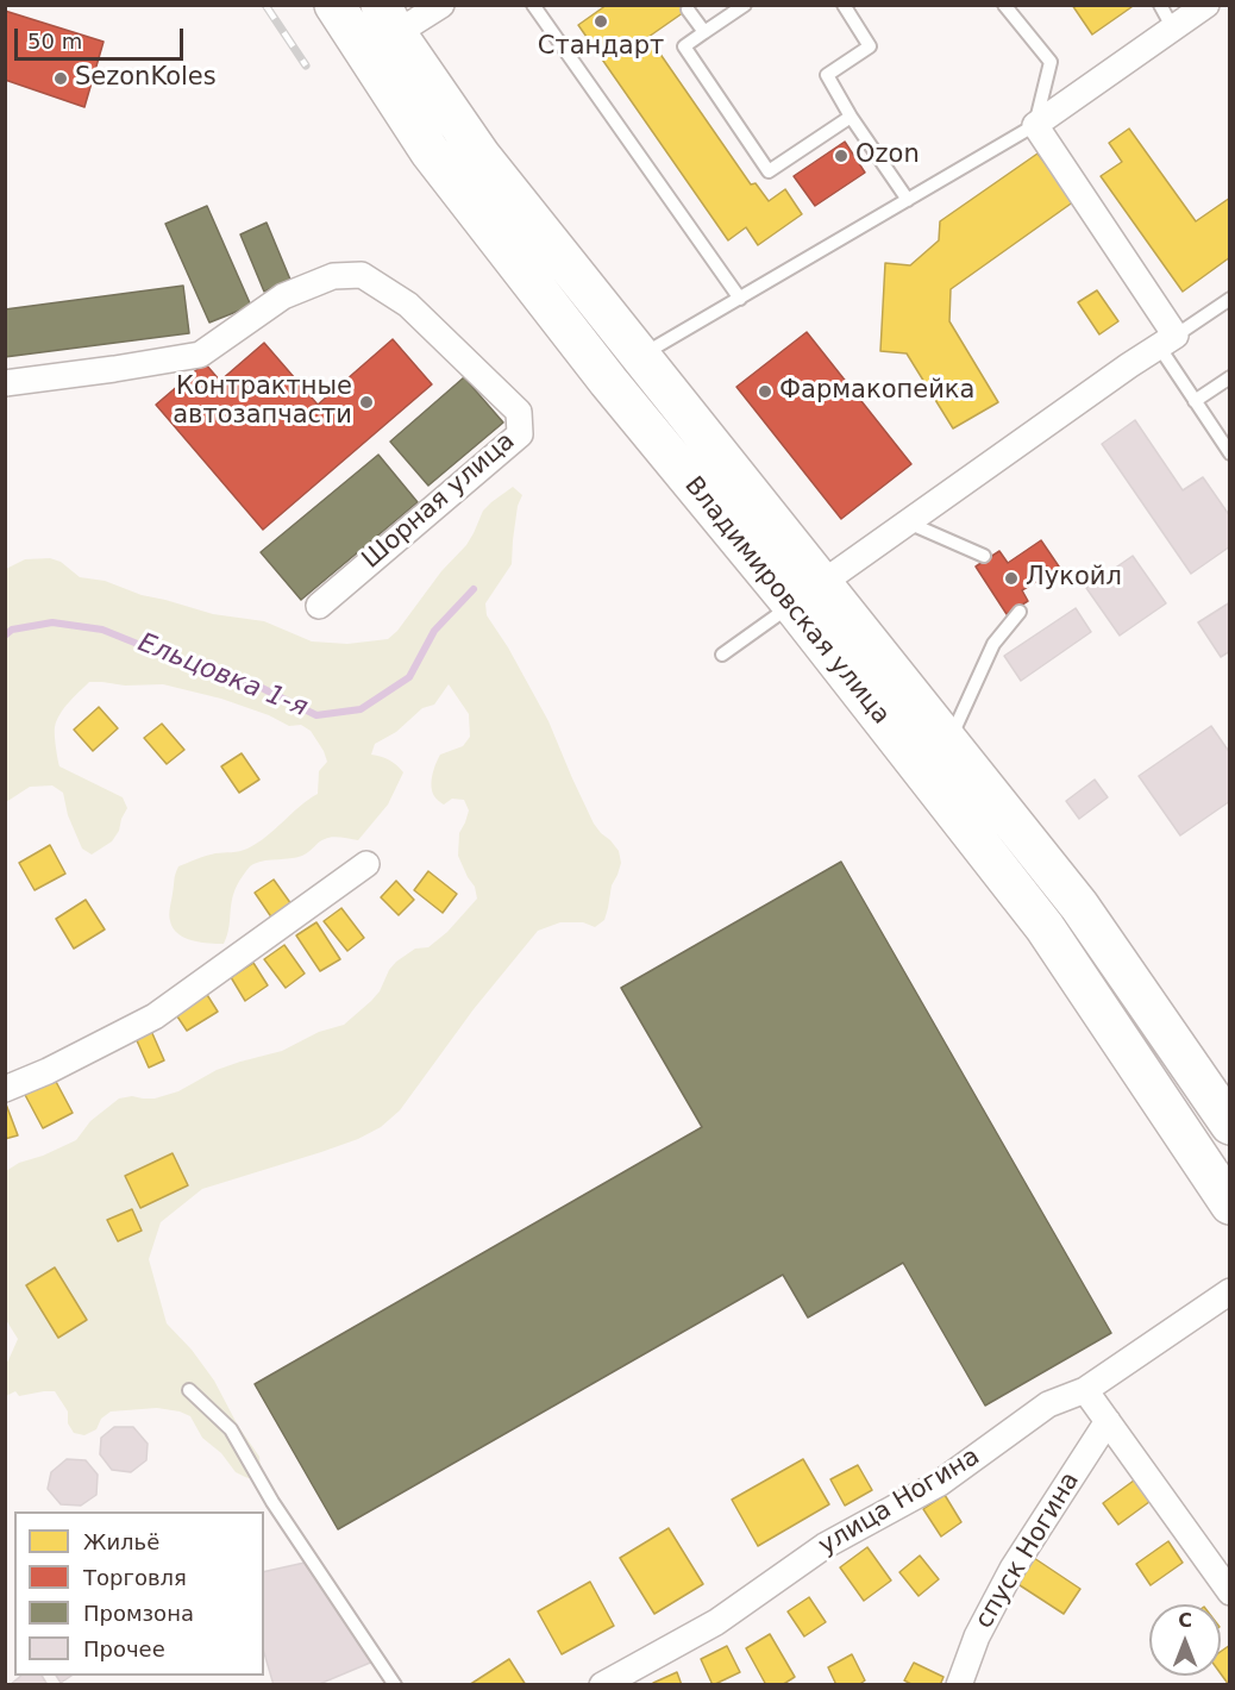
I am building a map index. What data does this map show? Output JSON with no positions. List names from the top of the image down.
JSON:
{
  "streets": {
    "main road": ["Владимировская улица"],
    "street": ["Шорная улица", "улица Ногина", "спуск Ногина"]
  },
  "water": ["Ельцовка 1-я"],
  "places": [
    "Стандарт",
    "SezonKoles",
    "Ozon",
    "Фармакопейка",
    "Контрактные автозапчасти",
    "Лукойл"
  ],
  "legend": [
    "Жильё",
    "Торговля",
    "Промзона",
    "Прочее"
  ],
  "scale_bar": "50 m",
  "north": "top"
}
